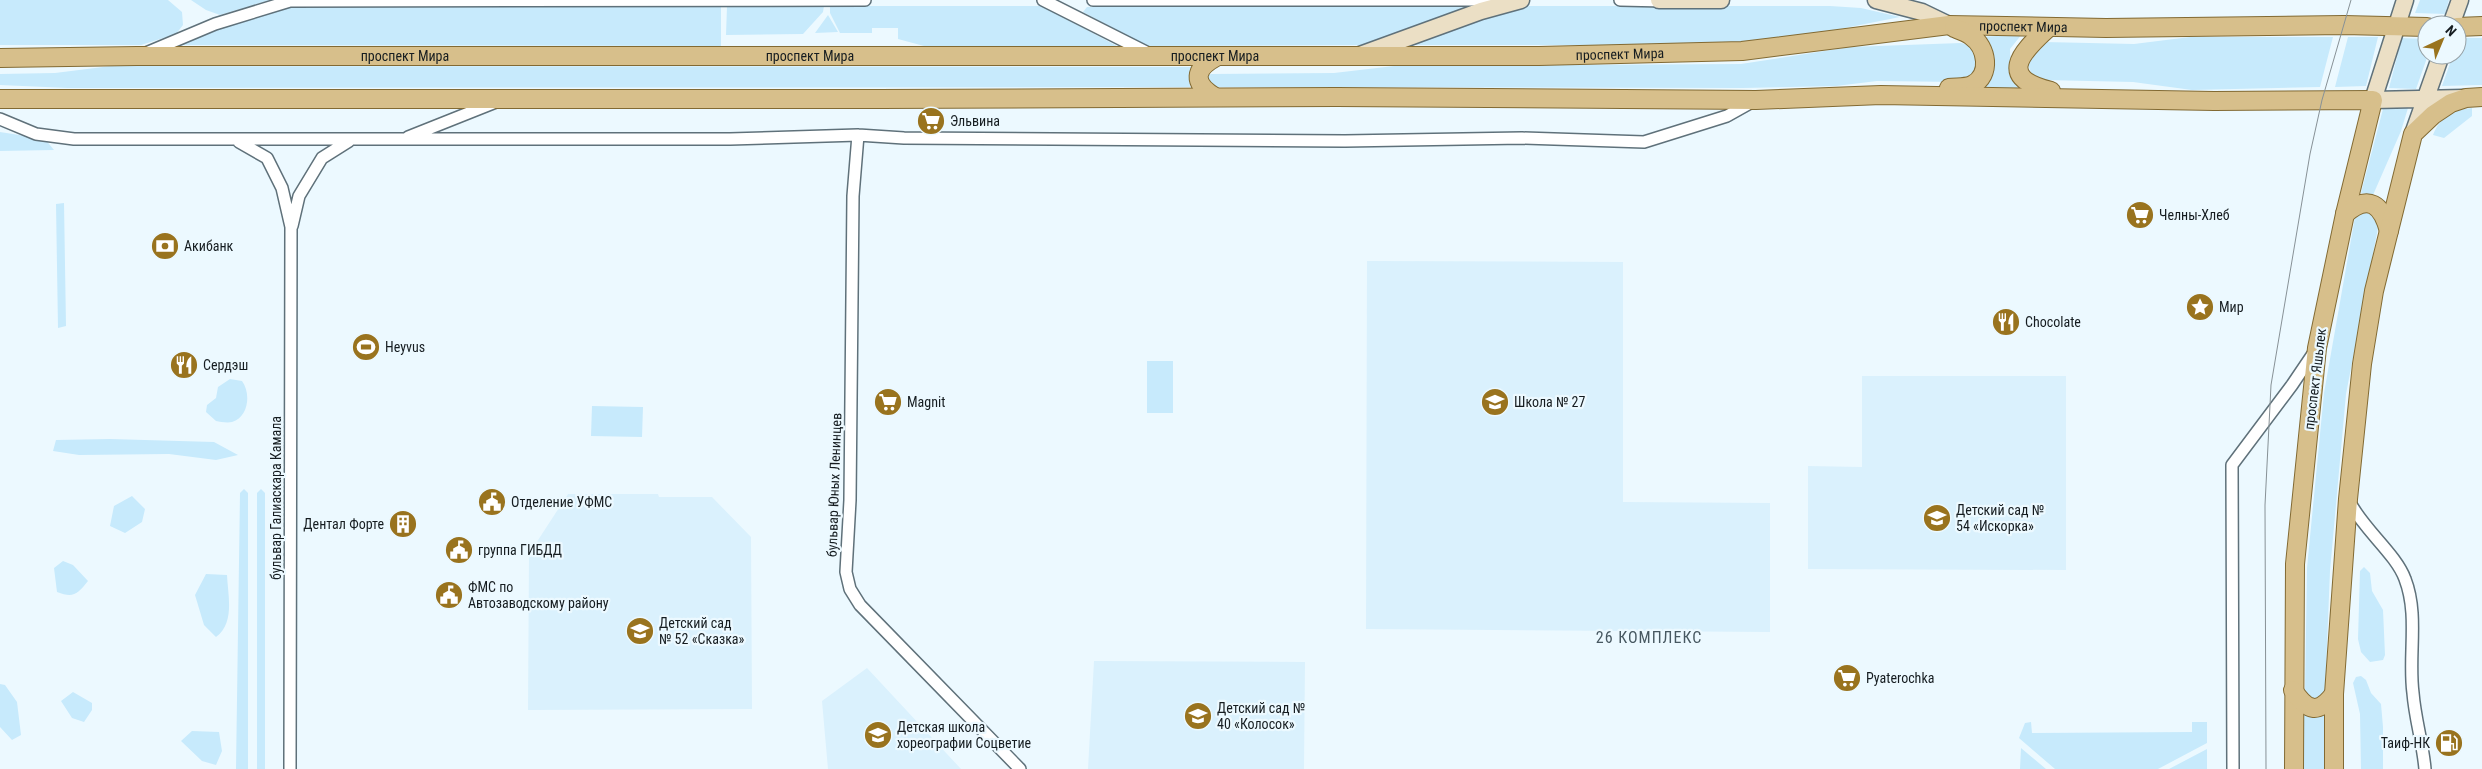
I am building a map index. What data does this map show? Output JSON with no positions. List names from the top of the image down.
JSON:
{
  "streets": {
    "main road": ["проспект Мира", "проспект Яшьлек"],
    "street": ["бульвар Юных Ленинцев", "бульвар Галиаскара Камала"]
  },
  "crossings": [
    ["проспект Мира", "проспект Яшьлек"]
  ],
  "districts": ["26 КОМПЛЕКС"],
  "places": {
    "supermarket": [
      "Эльвина",
      "Челны-Хлеб",
      "Magnit",
      "Pyaterochka"
    ],
    "bank": ["Акибанк"],
    "place": ["Мир"],
    "restaurant": ["Chocolate", "Сердэш"],
    "sports": ["Heyvus"],
    "school or university": [
      "Школа № 27",
      "Детский сад № 54 «Искорка»",
      "Детский сад № 52 «Сказка»",
      "Детский сад № 40 «Колосок»",
      "Детская школа хореографии Соцветие"
    ],
    "public building": ["Отделение УФМС", "группа ГИБДД", "ФМС по Автозаводскому району"],
    "building": ["Дентал Форте"],
    "fuel station": ["Таиф-НК"]
  },
  "north": "top right"
}
